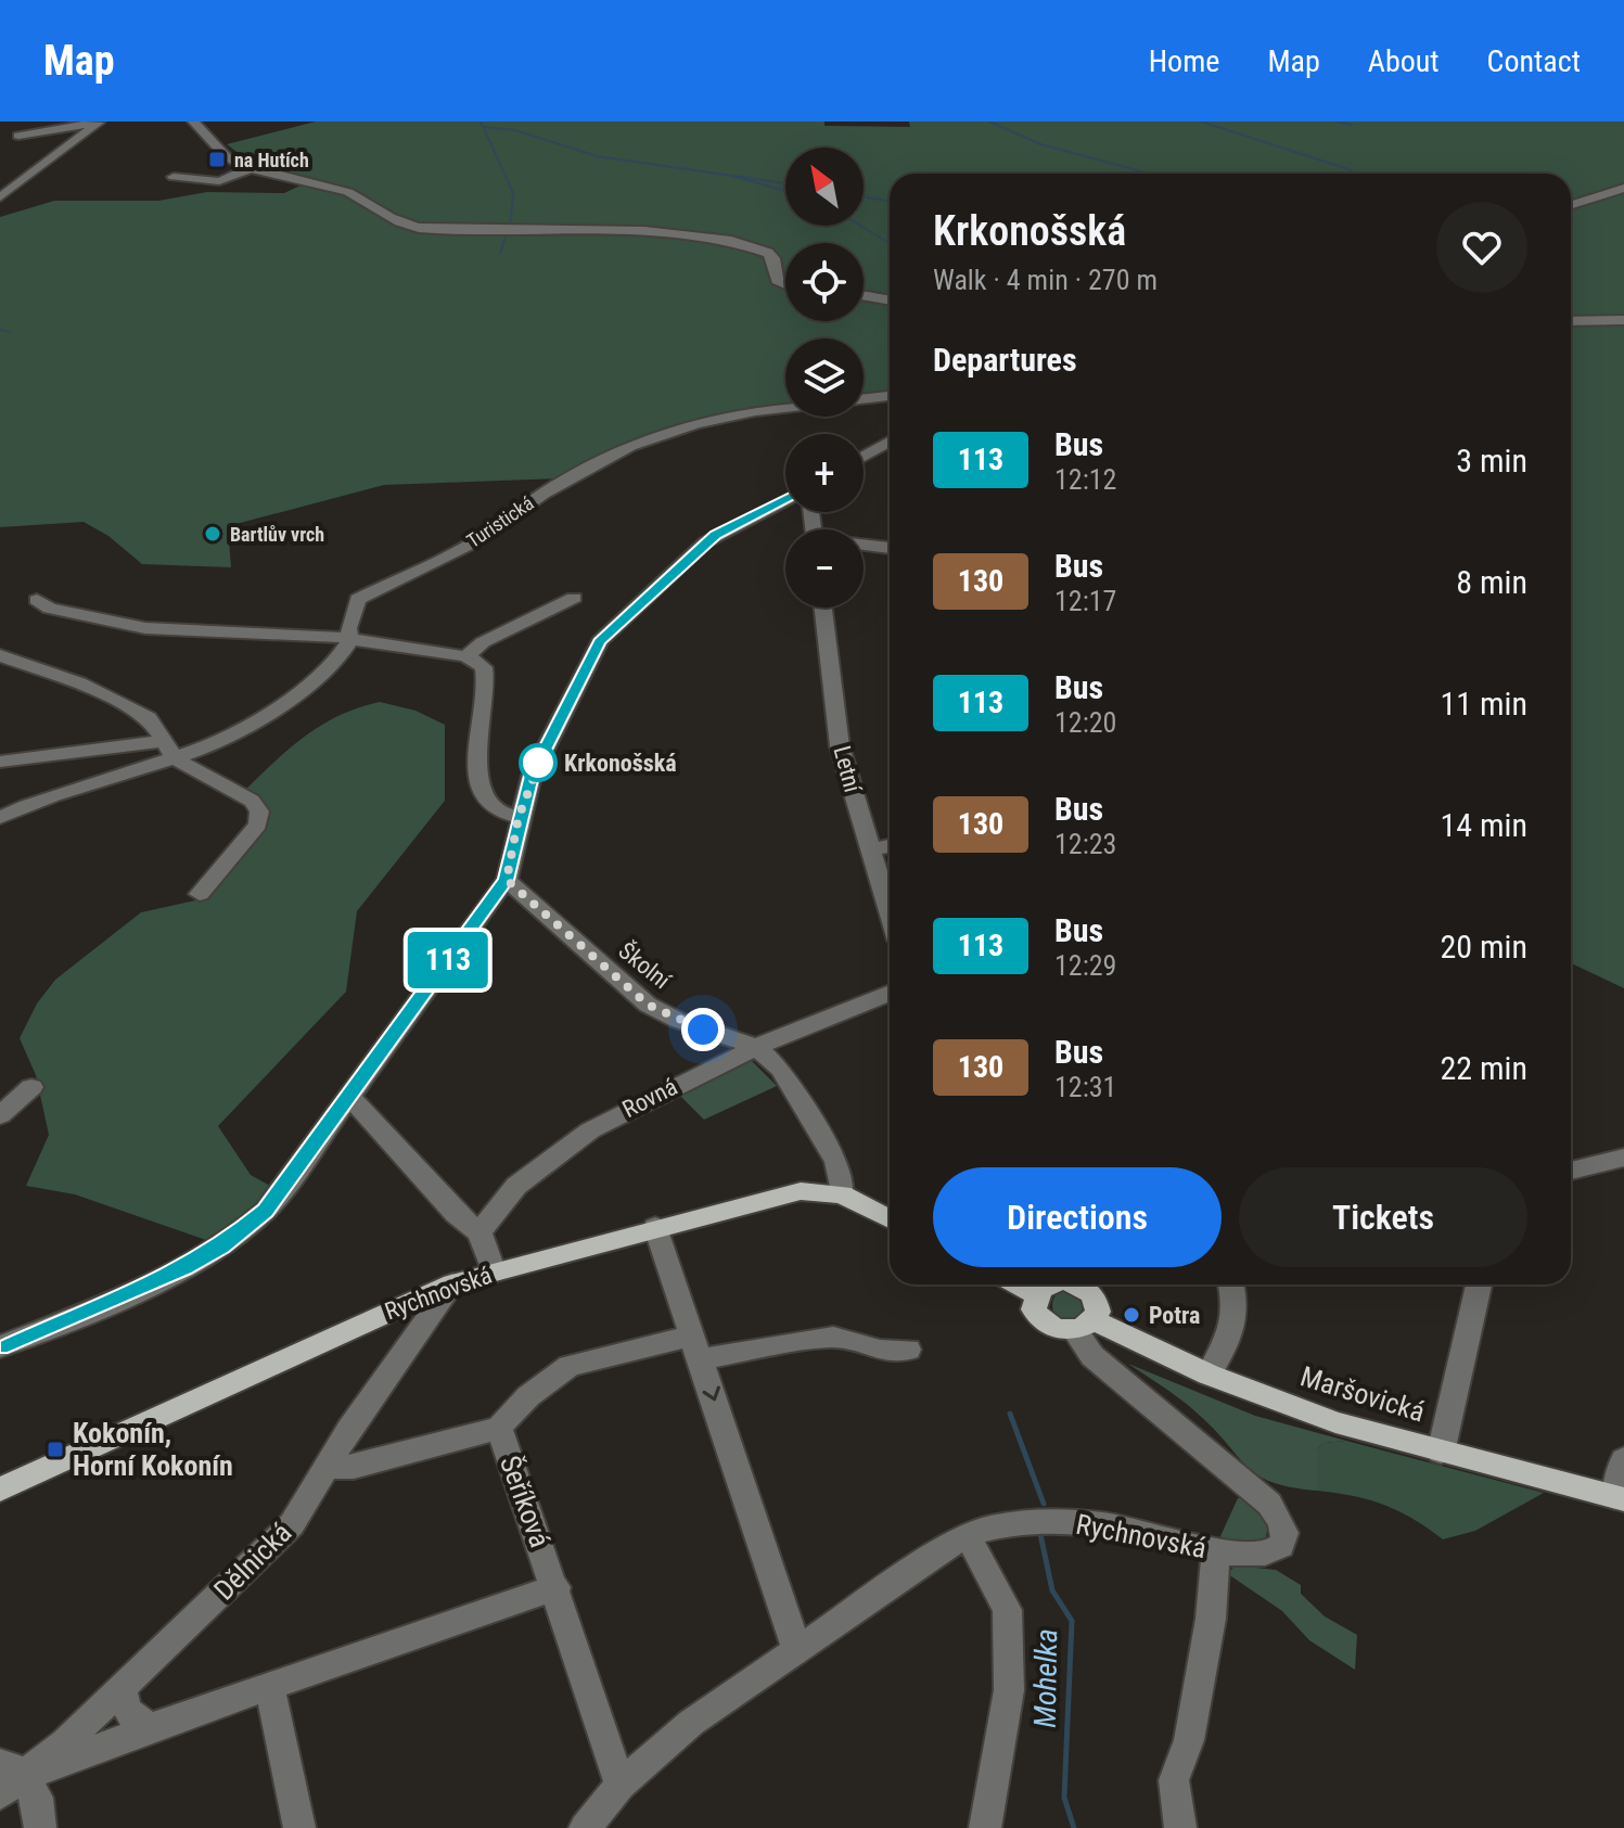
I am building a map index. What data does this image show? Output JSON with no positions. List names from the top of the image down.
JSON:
{
  "streets": {
    "main road": ["Rychnovská", "Maršovická"],
    "street": [
      "Turistická",
      "Letní",
      "Školní",
      "Rovná",
      "Šeříková",
      "Dělnická"
    ]
  },
  "crossings": [
    ["Školní", "Rovná"],
    ["Školní", "Rychnovská"],
    ["Rychnovská", "Maršovická"],
    ["Rychnovská", "Šeříková"],
    ["Rychnovská", "Dělnická"]
  ],
  "water": ["Mohelka"],
  "places": {
    "transit": ["na Hutích", "Kokonín, Horní Kokonín"],
    "other": ["Bartlův vrch", "Krkonošská", "Potra"]
  },
  "lines": ["bus line 113"],
  "north": "top left",
  "page": {
    "header": "Map",
    "nav": [
      "Home",
      "Map",
      "About",
      "Contact"
    ],
    "on_map": "113",
    "map_buttons": ["+", "−"],
    "heading": [
      ["Krkonošská", "Walk · 4 min · 270 m"],
      "Departures"
    ],
    "list": [
      {
        "mark": "113",
        "name": "Bus",
        "note": "12:12",
        "value": "3 min"
      },
      {
        "mark": "130",
        "name": "Bus",
        "note": "12:17",
        "value": "8 min"
      },
      {
        "mark": "113",
        "name": "Bus",
        "note": "12:20",
        "value": "11 min"
      },
      {
        "mark": "130",
        "name": "Bus",
        "note": "12:23",
        "value": "14 min"
      },
      {
        "mark": "113",
        "name": "Bus",
        "note": "12:29",
        "value": "20 min"
      },
      {
        "mark": "130",
        "name": "Bus",
        "note": "12:31",
        "value": "22 min"
      }
    ],
    "buttons": ["Directions", "Tickets"]
  }
}
